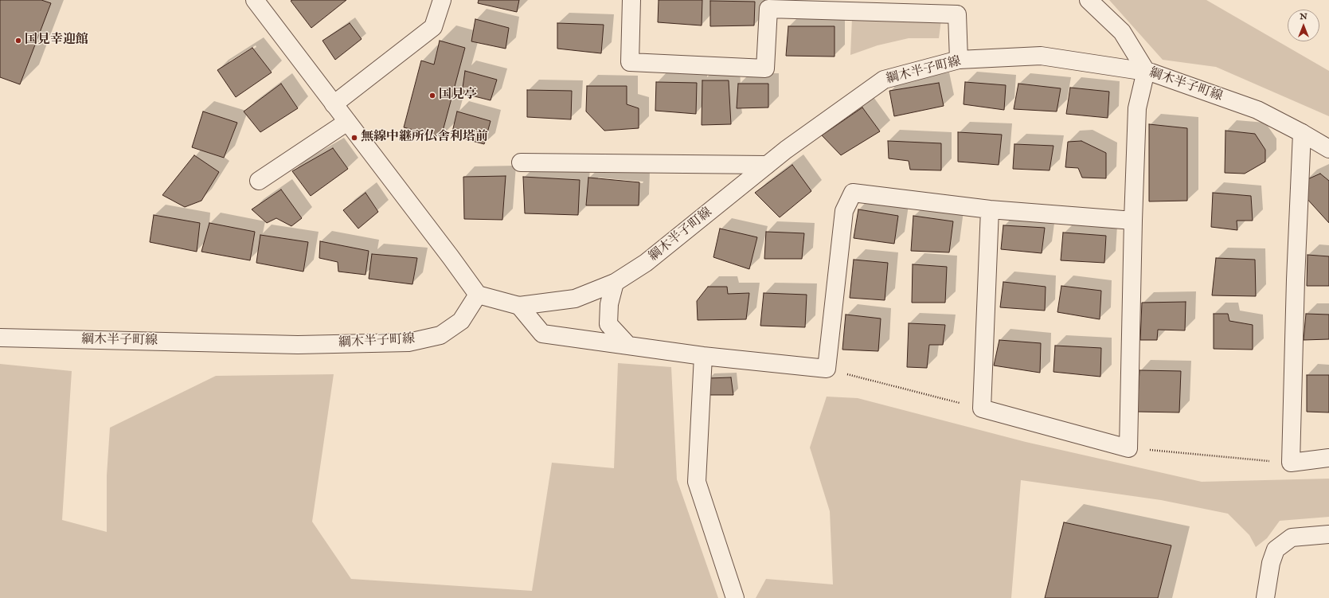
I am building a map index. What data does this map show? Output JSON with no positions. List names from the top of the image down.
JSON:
{
  "streets": {
    "street": ["綱木半子町線"]
  },
  "places": ["国見幸迎館", "国見亭", "無線中継所仏舎利塔前"],
  "north": "top"
}
